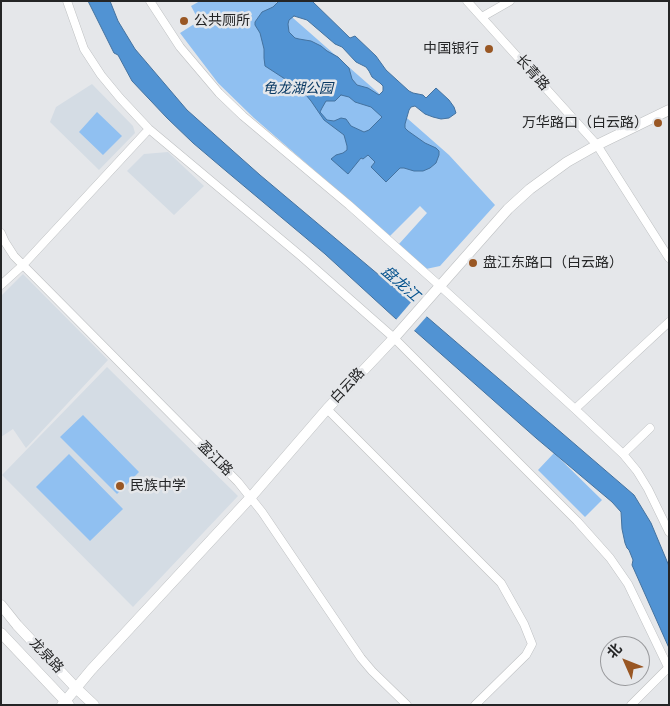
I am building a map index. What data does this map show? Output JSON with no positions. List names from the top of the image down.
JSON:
{
  "streets": {
    "main road": ["白云路", "龙泉路"],
    "street": ["长青路", "盈江路"]
  },
  "crossings": [
    ["长青路", "白云路"],
    ["白云路", "盈江路"],
    ["白云路", "龙泉路"]
  ],
  "water": ["盘龙江"],
  "parks": ["龟龙湖公园"],
  "places": [
    "公共厕所",
    "中国银行",
    "万华路口（白云路）",
    "盘江东路口（白云路）",
    "民族中学"
  ],
  "north": "top left"
}
